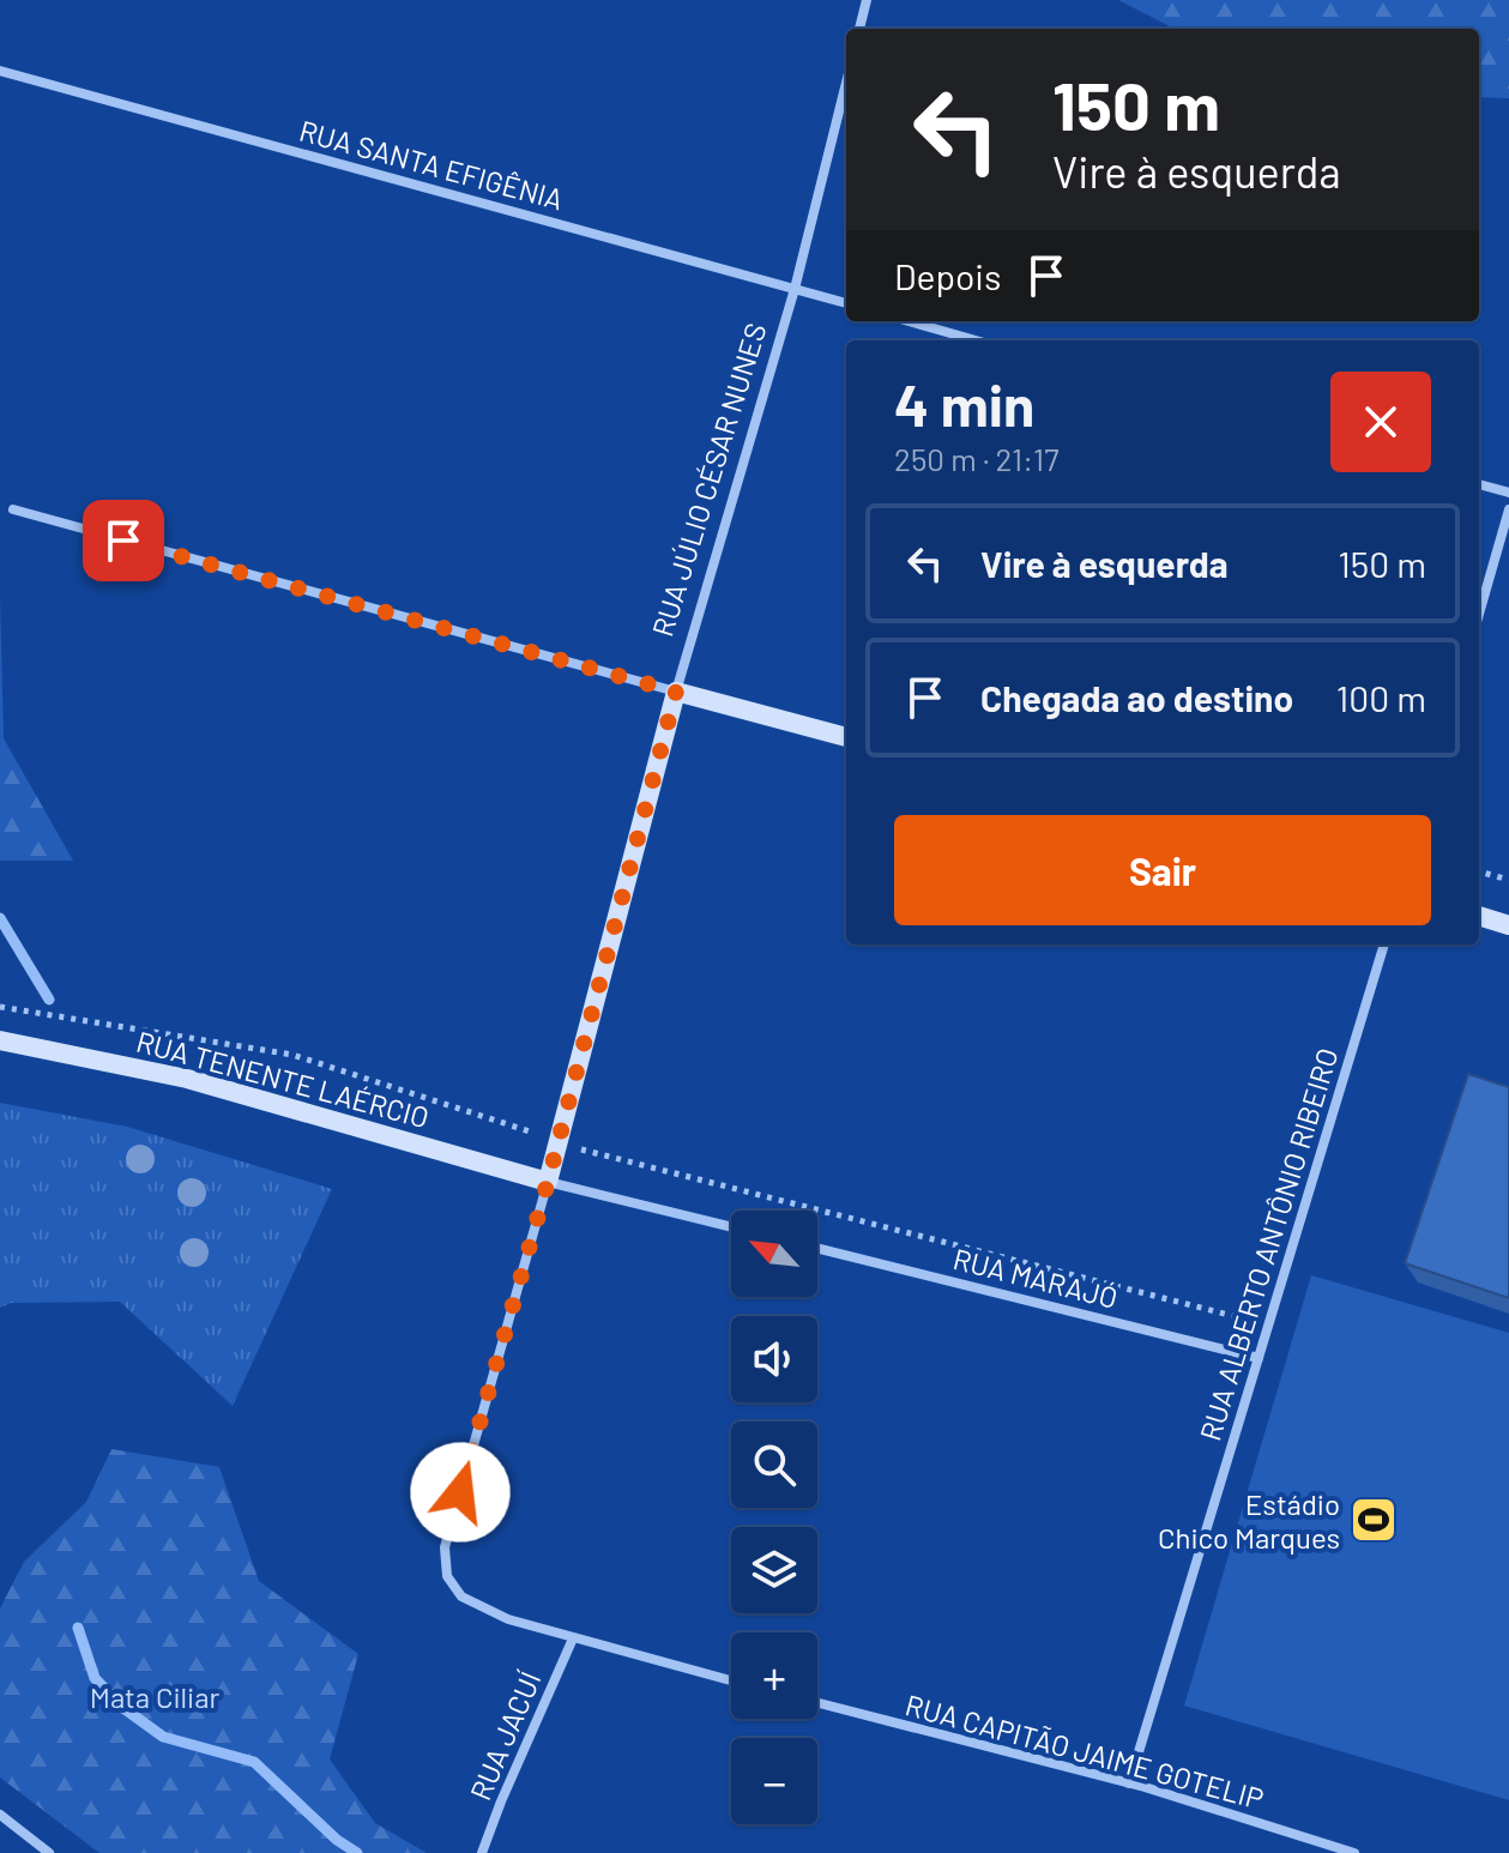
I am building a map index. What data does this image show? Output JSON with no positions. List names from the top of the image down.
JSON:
{
  "streets": {
    "main road": ["RUA JÚLIO CÉSAR NUNES", "RUA TENENTE LAÉRCIO"],
    "street": [
      "RUA SANTA EFIGÊNIA",
      "RUA ALBERTO ANTÔNIO RIBEIRO",
      "RUA MARAJÓ",
      "RUA JACUÍ",
      "RUA CAPITÃO JAIME GOTELIP"
    ]
  },
  "crossings": [
    ["RUA SANTA EFIGÊNIA", "RUA JÚLIO CÉSAR NUNES"],
    ["RUA JÚLIO CÉSAR NUNES", "RUA TENENTE LAÉRCIO"],
    ["RUA JÚLIO CÉSAR NUNES", "RUA JACUÍ"],
    ["RUA ALBERTO ANTÔNIO RIBEIRO", "RUA MARAJÓ"],
    ["RUA ALBERTO ANTÔNIO RIBEIRO", "RUA CAPITÃO JAIME GOTELIP"]
  ],
  "parks": ["Mata Ciliar"],
  "places": {
    "sports": ["Estádio Chico Marques"]
  },
  "north": "top left",
  "page": {
    "turn": ["150 m", "Vire à esquerda"],
    "then": "Depois",
    "heading": ["4 min", "250 m · 21:17"],
    "list": [
      {
        "name": "Vire à esquerda",
        "value": "150 m"
      },
      {
        "name": "Chegada ao destino",
        "value": "100 m"
      }
    ],
    "buttons": "Sair",
    "map_buttons": ["+", "−"]
  }
}
